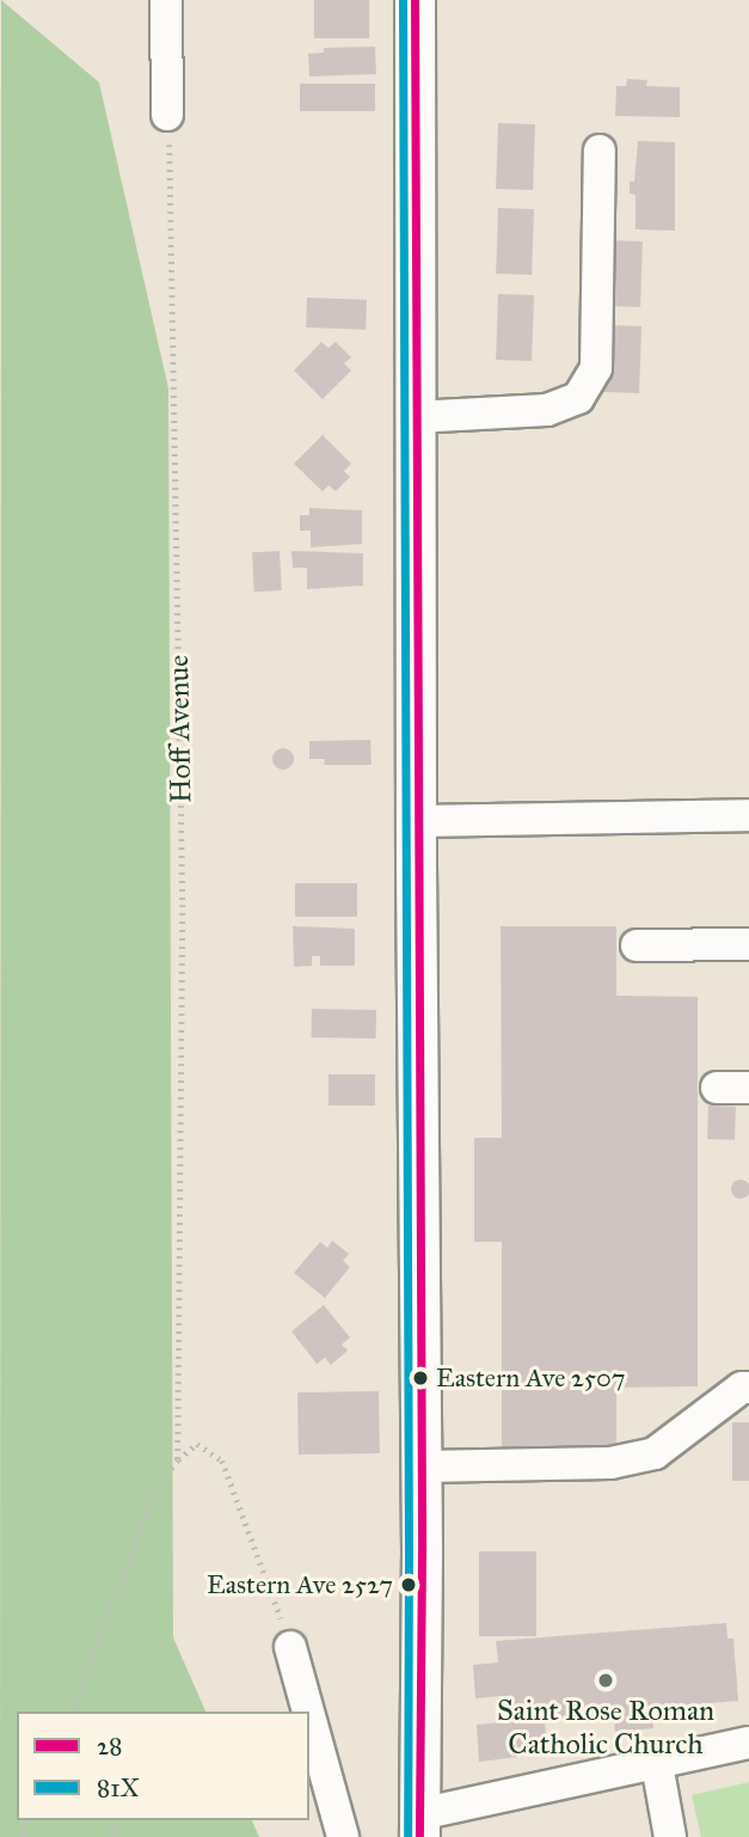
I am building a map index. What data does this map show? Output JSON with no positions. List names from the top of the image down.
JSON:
{
  "streets": {
    "path": ["Hoff Avenue"]
  },
  "places": ["Eastern Ave 2507", "Eastern Ave 2527", "Saint Rose Roman Catholic Church"],
  "lines": ["transit line 28", "transit line 81X"],
  "legend": ["28", "81X"]
}
